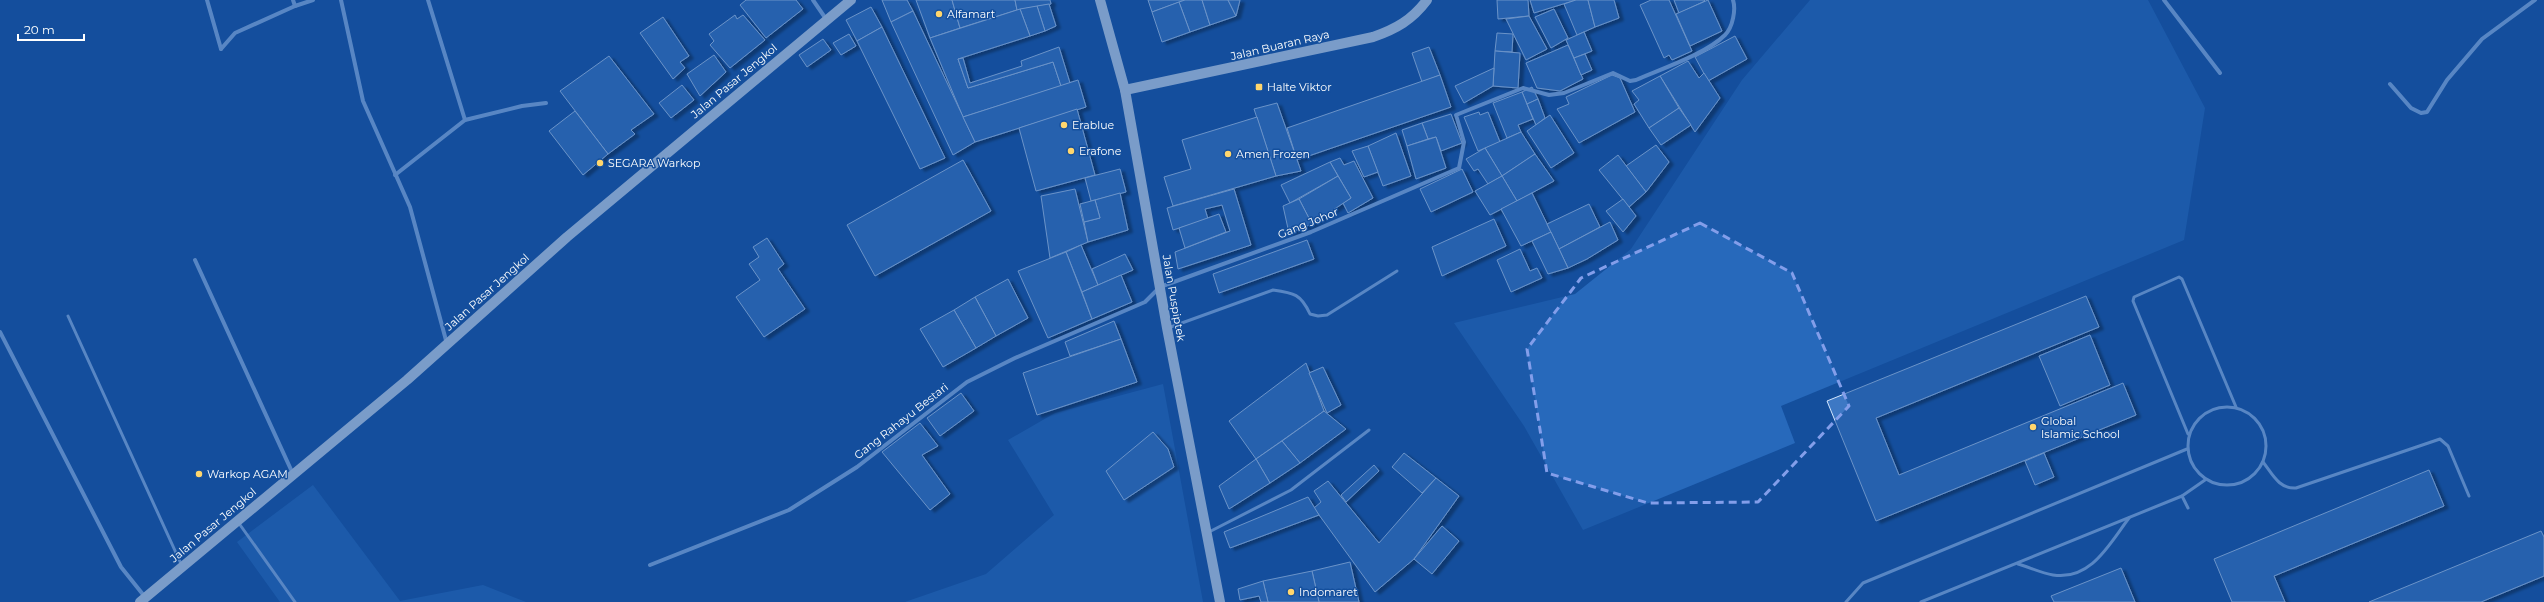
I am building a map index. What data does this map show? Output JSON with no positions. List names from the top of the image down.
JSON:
{
  "streets": {
    "main road": ["Jalan Buaran Raya", "Jalan Pasar Jengkol", "Jalan Puspiptek"],
    "street": ["Gang Johor", "Gang Rahayu Bestari"]
  },
  "crossings": [
    ["Jalan Buaran Raya", "Jalan Puspiptek"],
    ["Gang Johor", "Jalan Puspiptek"],
    ["Gang Johor", "Gang Rahayu Bestari"],
    ["Jalan Puspiptek", "Gang Rahayu Bestari"]
  ],
  "places": {
    "other": [
      "Alfamart",
      "Erablue",
      "Erafone",
      "Amen Frozen",
      "SEGARA Warkop",
      "Global Islamic School",
      "Warkop AGAM",
      "Indomaret"
    ],
    "transit": ["Halte Viktor"]
  },
  "scale_bar": "20 m"
}
